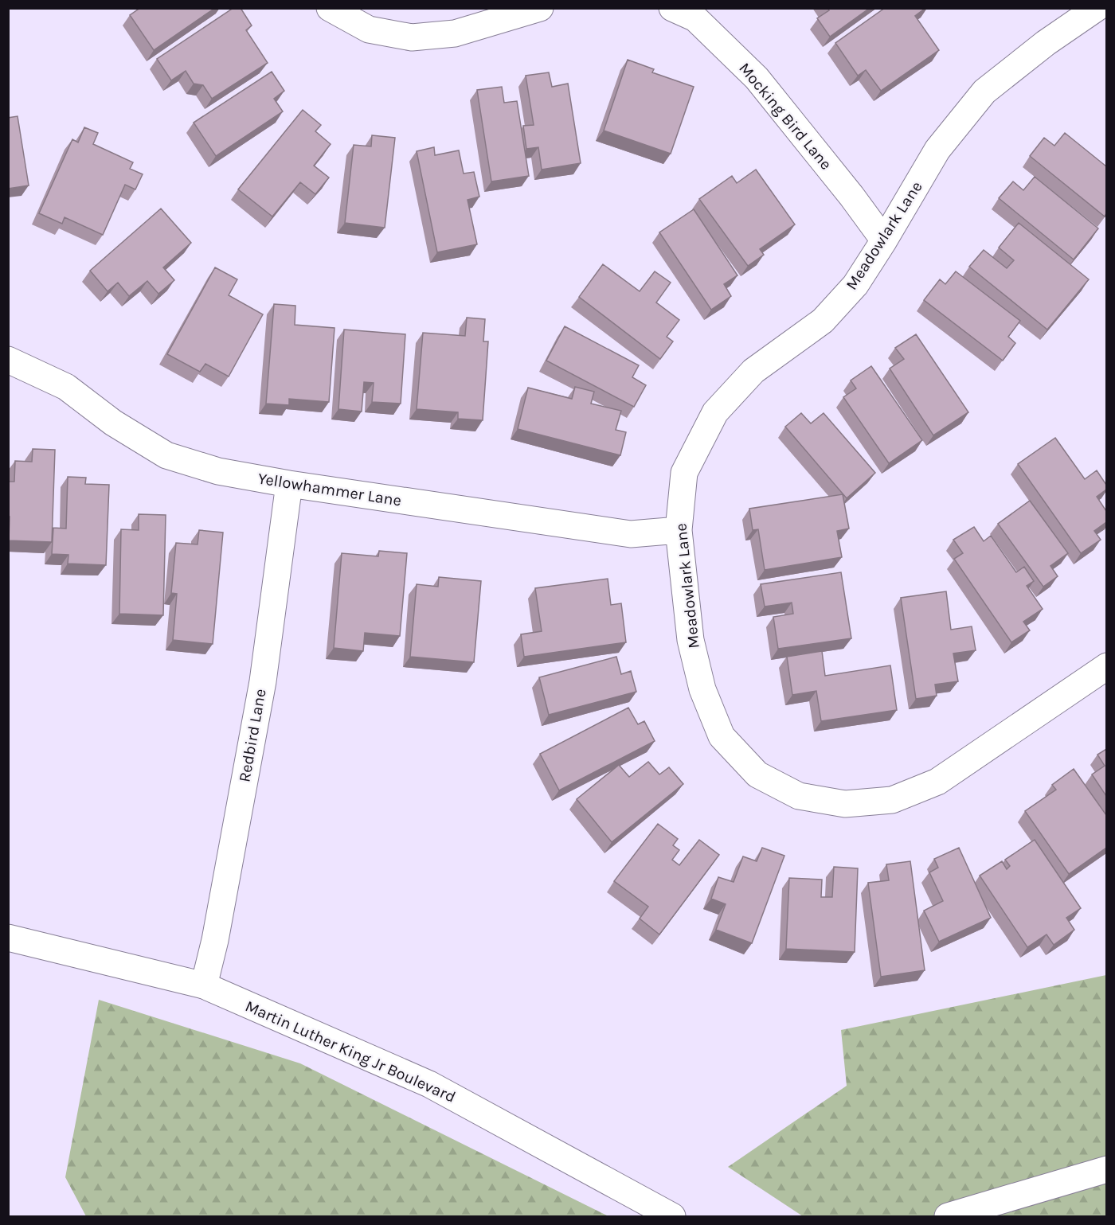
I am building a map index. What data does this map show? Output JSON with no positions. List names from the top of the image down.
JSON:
{
  "streets": {
    "street": [
      "Mocking Bird Lane",
      "Meadowlark Lane",
      "Yellowhammer Lane",
      "Redbird Lane",
      "Martin Luther King Jr Boulevard"
    ]
  },
  "crossings": [
    ["Mocking Bird Lane", "Meadowlark Lane"],
    ["Meadowlark Lane", "Yellowhammer Lane"],
    ["Yellowhammer Lane", "Redbird Lane"],
    ["Redbird Lane", "Martin Luther King Jr Boulevard"]
  ]
}
